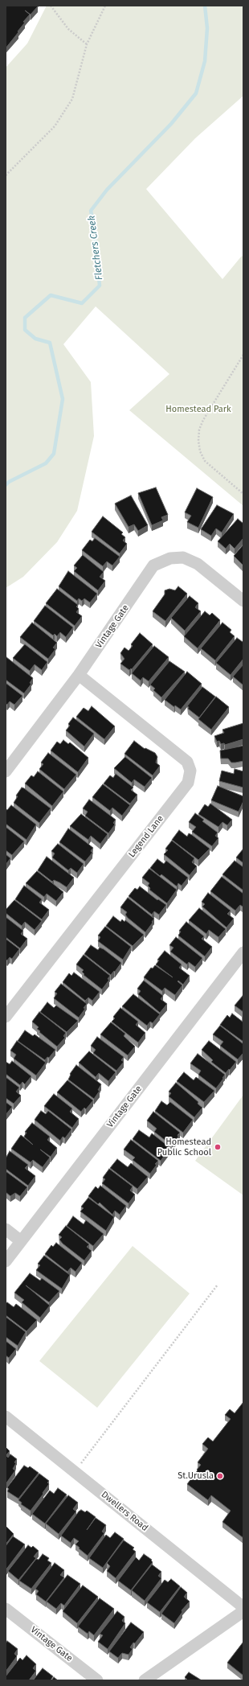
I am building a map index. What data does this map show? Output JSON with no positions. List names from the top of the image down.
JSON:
{
  "streets": {
    "street": ["Vintage Gate", "Legend Lane", "Dwellers Road"]
  },
  "crossings": [
    ["Vintage Gate", "Legend Lane"]
  ],
  "water": ["Fletchers Creek"],
  "parks": ["Homestead Park"],
  "places": ["Homestead Public School", "St.Urusla"]
}
